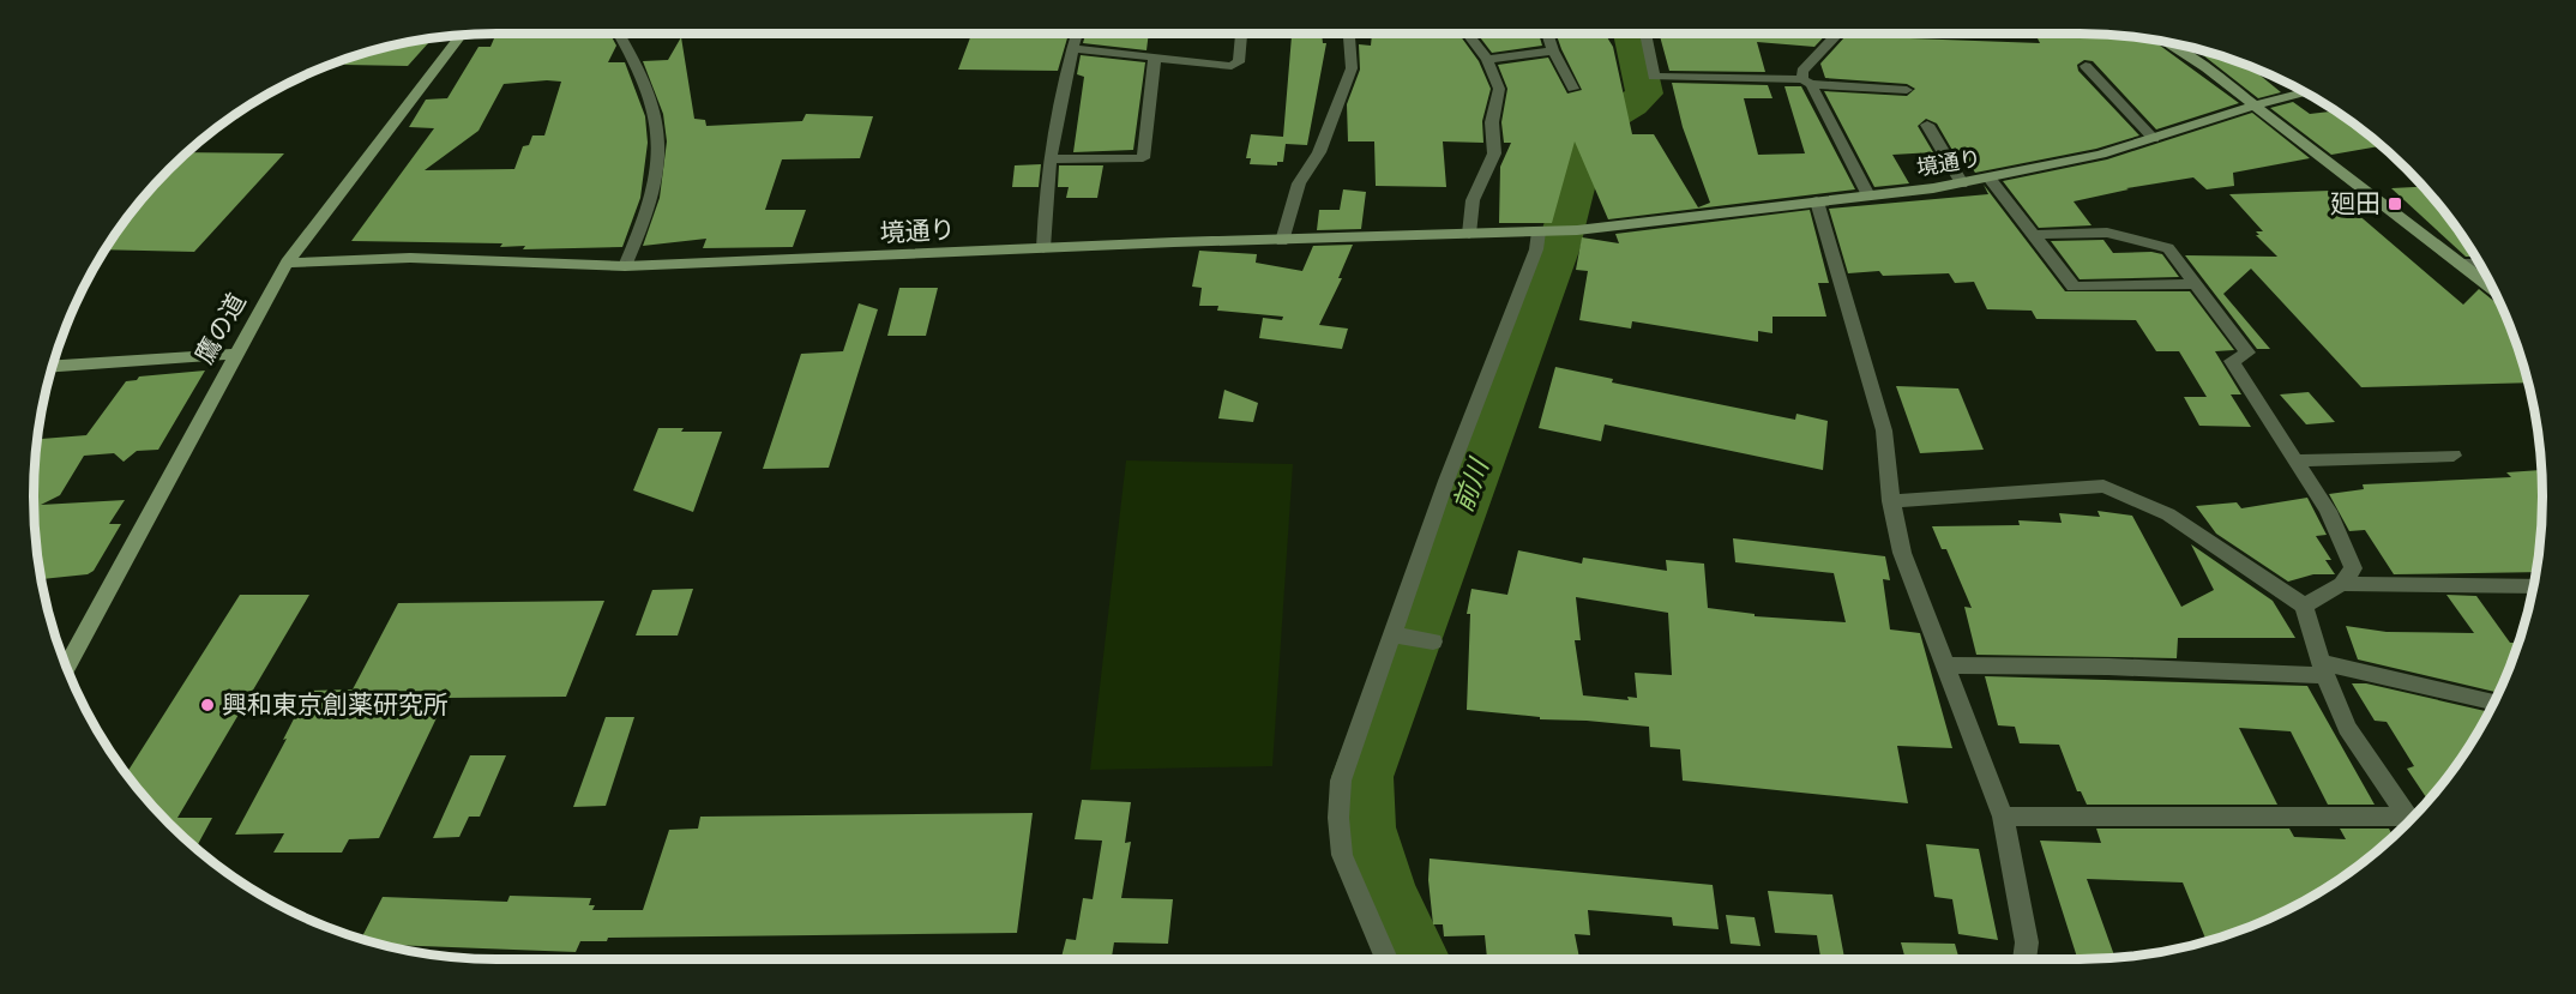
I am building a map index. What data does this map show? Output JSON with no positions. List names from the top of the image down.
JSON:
{
  "streets": {
    "street": ["境通り", "鷹の道"]
  },
  "crossings": [
    ["境通り", "鷹の道"]
  ],
  "water": ["前川"],
  "places": {
    "transit": ["廻田"],
    "other": ["興和東京創薬研究所"]
  }
}
